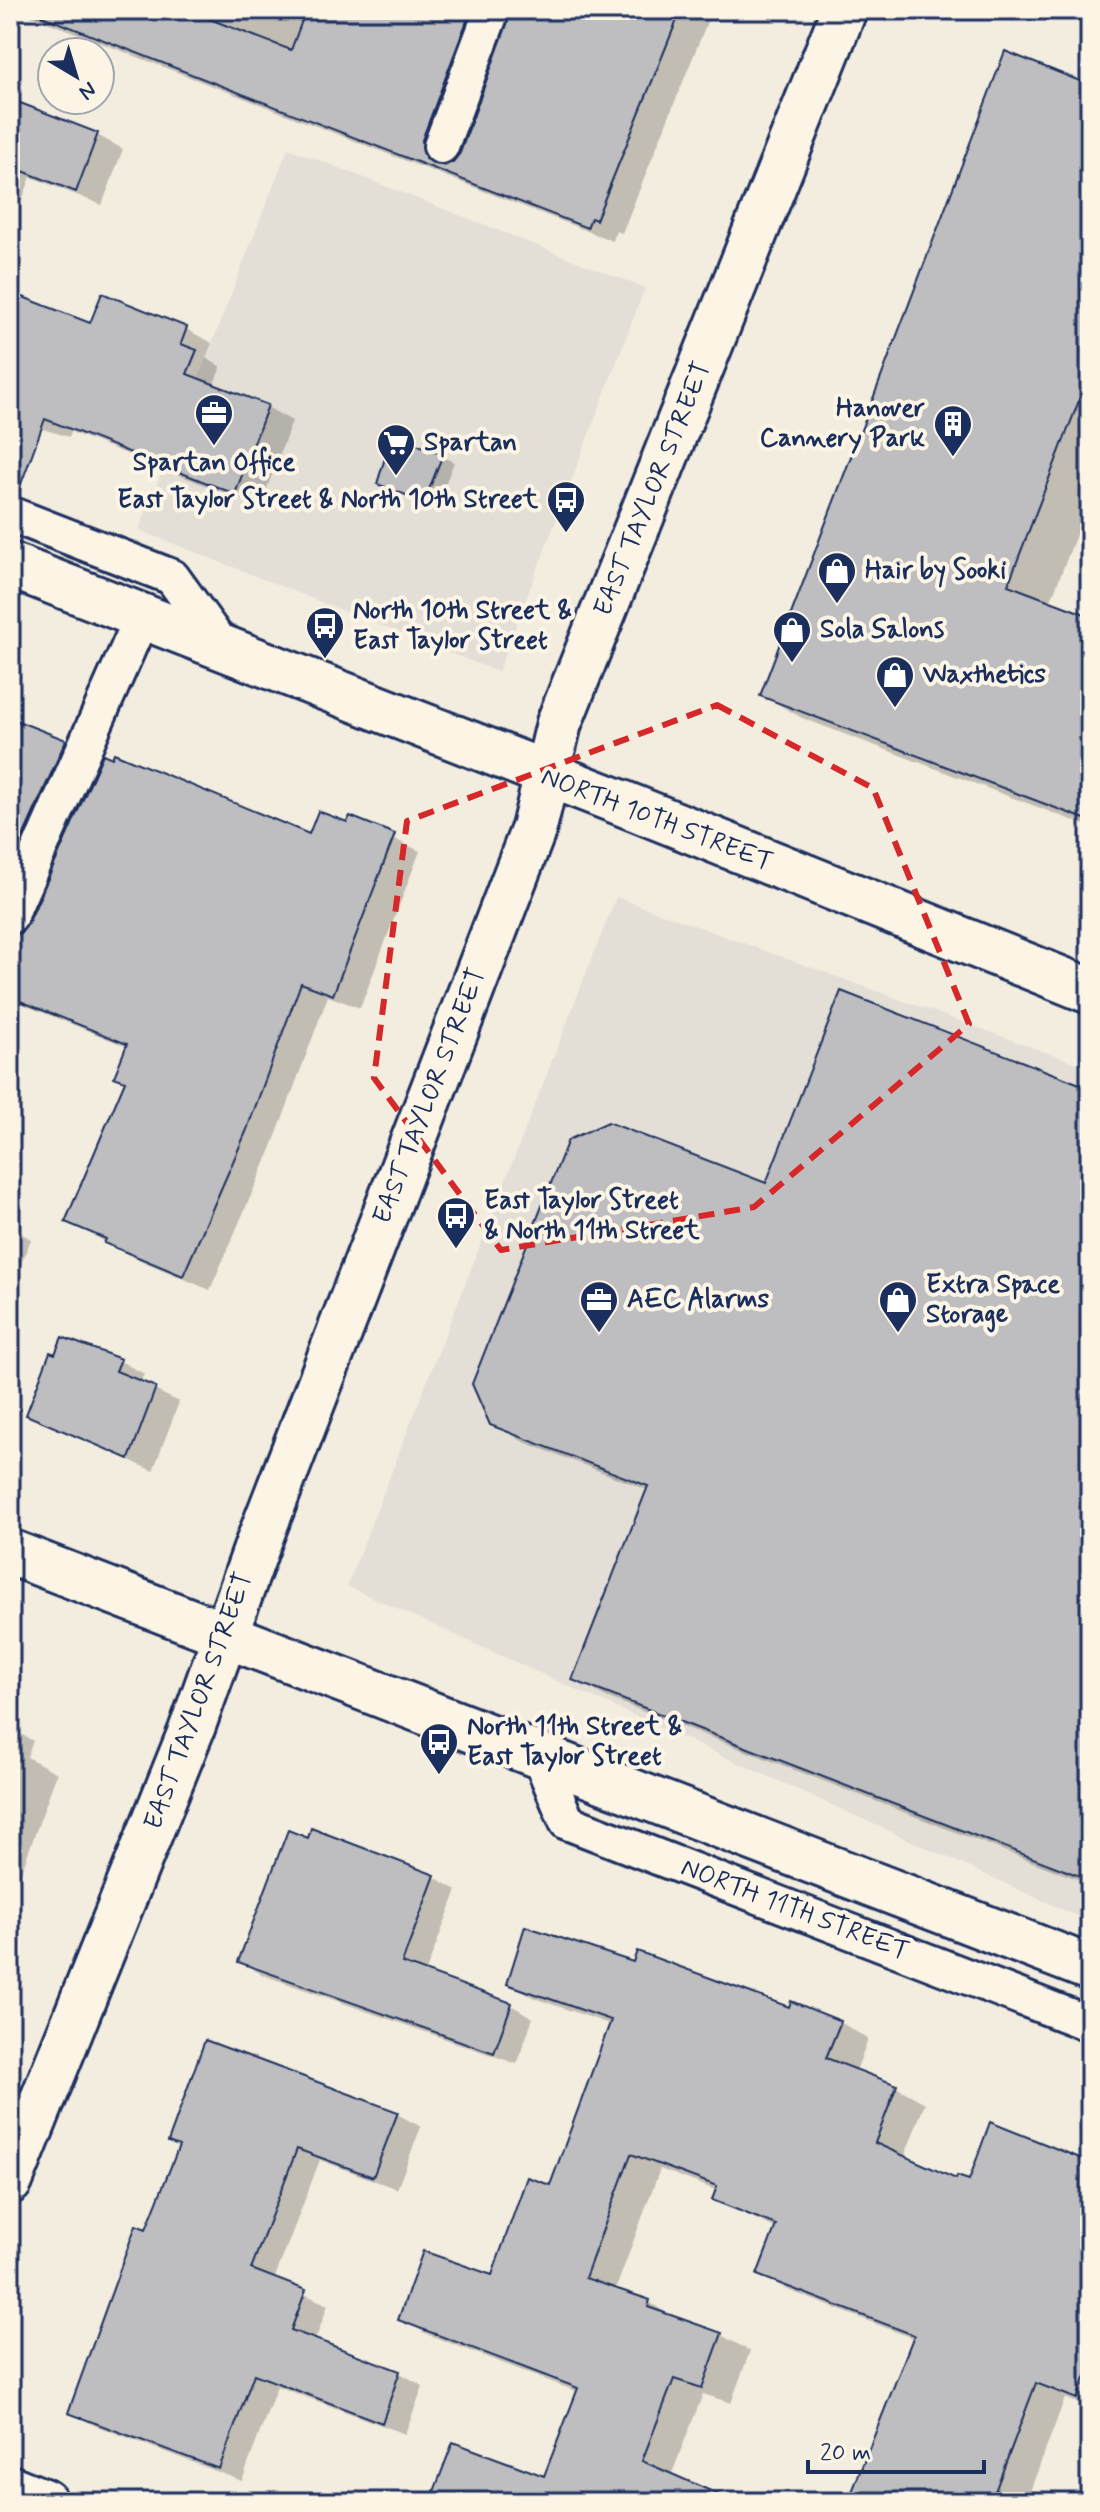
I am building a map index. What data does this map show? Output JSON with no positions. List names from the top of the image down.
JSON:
{
  "streets": {
    "main road": ["EAST TAYLOR STREET", "NORTH 10TH STREET", "NORTH 11TH STREET"]
  },
  "crossings": [
    ["EAST TAYLOR STREET", "NORTH 10TH STREET"],
    ["EAST TAYLOR STREET", "NORTH 11TH STREET"]
  ],
  "places": {
    "office": ["Spartan Office", "AEC Alarms"],
    "building": ["Hanover Cannery Park"],
    "supermarket": ["Spartan"],
    "bus stop": [
      "East Taylor Street & North 10th Street",
      "North 10th Street & East Taylor Street",
      "East Taylor Street & North 11th Street",
      "North 11th Street & East Taylor Street"
    ],
    "shop": [
      "Hair by Sooki",
      "Sola Salons",
      "Waxthetics",
      "Extra Space Storage"
    ]
  },
  "scale_bar": "20 m",
  "north": "bottom right"
}
